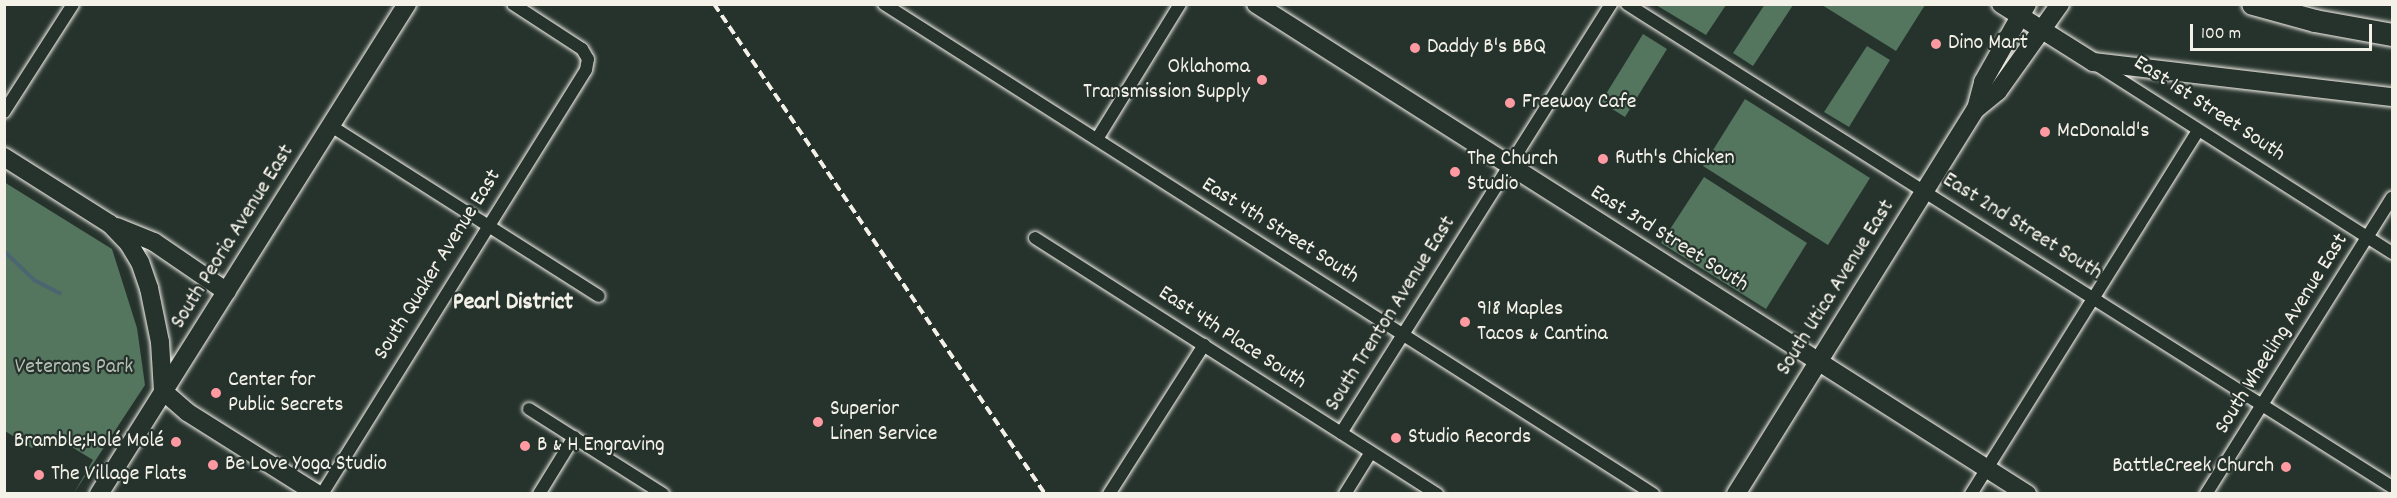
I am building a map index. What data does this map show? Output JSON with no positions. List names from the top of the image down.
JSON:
{
  "streets": {
    "main road": [
      "East 1st Street South",
      "South Peoria Avenue East",
      "East 3rd Street South",
      "South Utica Avenue East"
    ],
    "street": [
      "East 2nd Street South",
      "East 4th Street South",
      "South Quaker Avenue East",
      "South Trenton Avenue East",
      "South Wheeling Avenue East",
      "East 4th Place South"
    ]
  },
  "crossings": [
    ["East 1st Street South", "South Utica Avenue East"],
    ["East 1st Street South", "South Wheeling Avenue East"],
    ["East 2nd Street South", "South Utica Avenue East"],
    ["East 2nd Street South", "South Wheeling Avenue East"],
    ["East 4th Street South", "South Trenton Avenue East"],
    ["East 3rd Street South", "South Utica Avenue East"],
    ["East 3rd Street South", "South Trenton Avenue East"],
    ["South Trenton Avenue East", "East 4th Place South"]
  ],
  "districts": ["Pearl District"],
  "parks": ["Veterans Park"],
  "places": [
    "Dino Mart",
    "Daddy B's BBQ",
    "Oklahoma Transmission Supply",
    "Freeway Cafe",
    "McDonald's",
    "Ruth's Chicken",
    "The Church Studio",
    "918 Maples Tacos & Cantina",
    "Center for Public Secrets",
    "Superior Linen Service",
    "Studio Records",
    "Bramble;Holé Molé",
    "B & H Engraving",
    "Be Love Yoga Studio",
    "BattleCreek Church",
    "The Village Flats"
  ],
  "scale_bar": "100 m"
}
